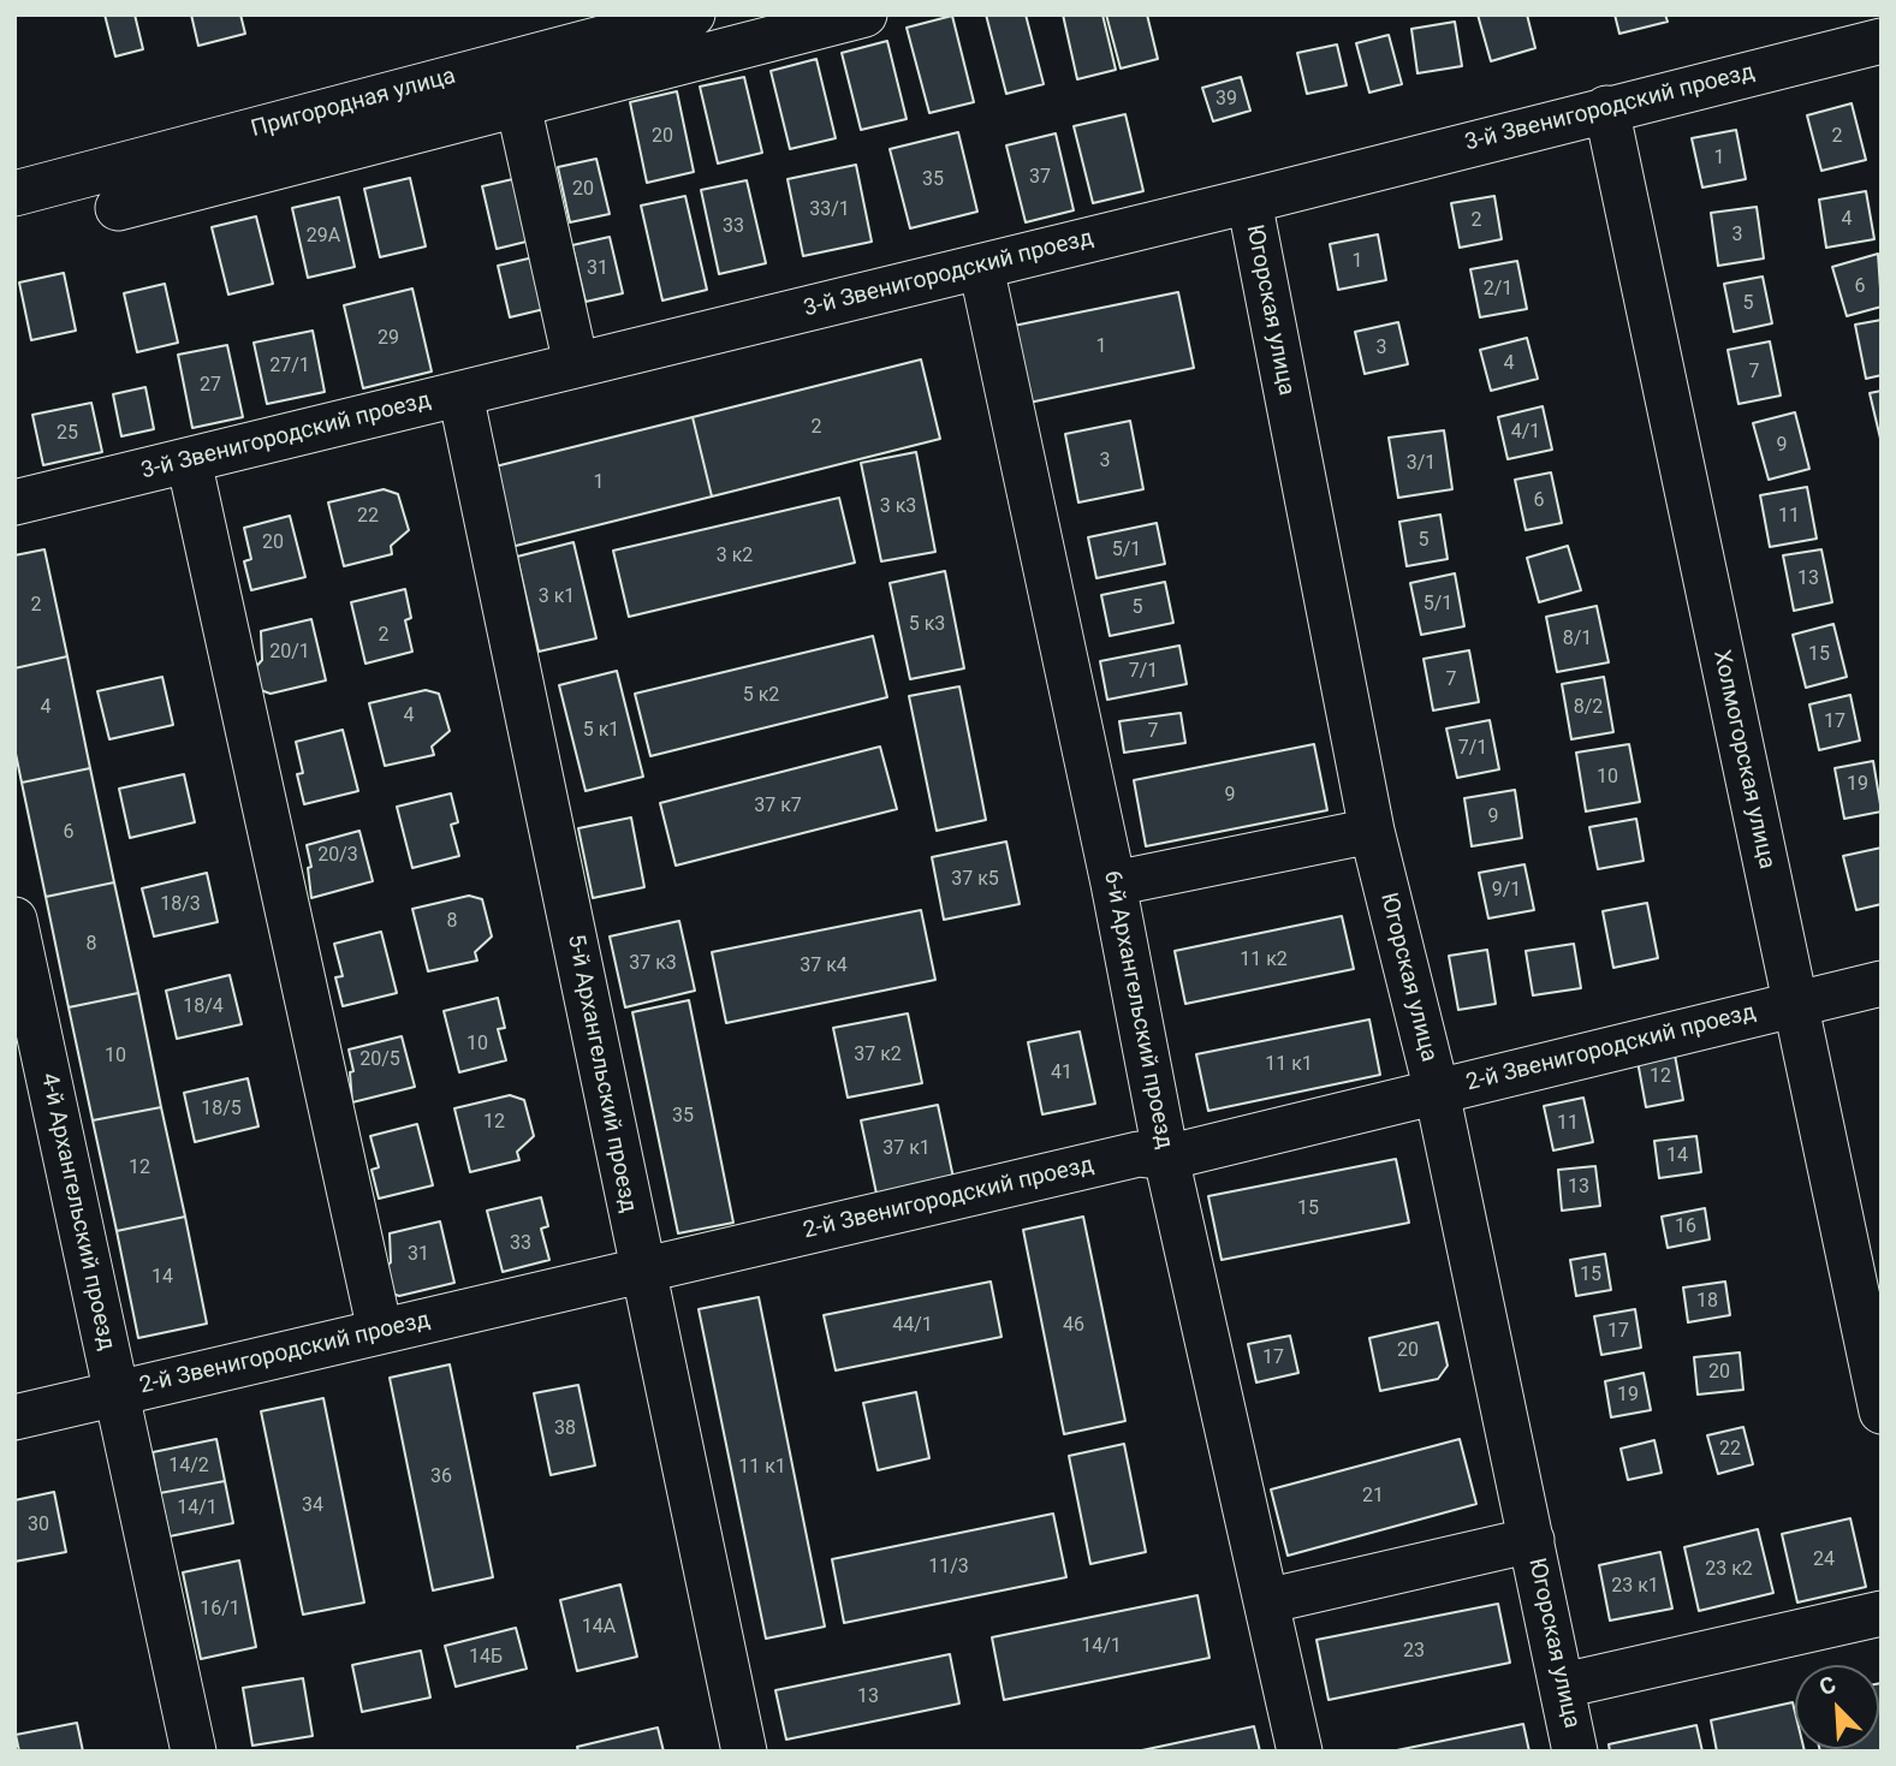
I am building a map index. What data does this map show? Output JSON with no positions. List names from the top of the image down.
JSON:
{
  "streets": {
    "street": [
      "Пригородная улица",
      "3-й Звенигородский проезд",
      "Югорская улица",
      "Холмогорская улица",
      "6-й Архангельский проезд",
      "2-й Звенигородский проезд",
      "5-й Архангельский проезд",
      "4-й Архангельский проезд"
    ]
  },
  "crossings": [
    ["3-й Звенигородский проезд", "Югорская улица"],
    ["3-й Звенигородский проезд", "Холмогорская улица"],
    ["3-й Звенигородский проезд", "6-й Архангельский проезд"],
    ["3-й Звенигородский проезд", "5-й Архангельский проезд"],
    ["Югорская улица", "2-й Звенигородский проезд"],
    ["Холмогорская улица", "2-й Звенигородский проезд"],
    ["6-й Архангельский проезд", "2-й Звенигородский проезд"],
    ["2-й Звенигородский проезд", "5-й Архангельский проезд"],
    ["2-й Звенигородский проезд", "4-й Архангельский проезд"]
  ],
  "house_numbers": [
    "39",
    "20",
    "2",
    "1",
    "37",
    "35",
    "20",
    "33/1",
    "4",
    "2",
    "33",
    "3",
    "29А",
    "1",
    "31",
    "6",
    "2/1",
    "5",
    "29",
    "1",
    "3",
    "4",
    "27/1",
    "7",
    "27",
    "2",
    "4/1",
    "25",
    "9",
    "3",
    "3/1",
    "1",
    "6",
    "3 к3",
    "22",
    "11",
    "5",
    "20",
    "5/1",
    "3 к2",
    "13",
    "3 к1",
    "5/1",
    "2",
    "5",
    "5 к3",
    "2",
    "8/1",
    "20/1",
    "15",
    "7/1",
    "7",
    "5 к2",
    "4",
    "8/2",
    "4",
    "17",
    "5 к1",
    "7",
    "7/1",
    "10",
    "19",
    "9",
    "37 к7",
    "9",
    "6",
    "20/3",
    "37 к5",
    "9/1",
    "18/3",
    "8",
    "8",
    "11 к2",
    "37 к3",
    "37 к4",
    "18/4",
    "10",
    "37 к2",
    "10",
    "20/5",
    "11 к1",
    "41",
    "12",
    "18/5",
    "35",
    "12",
    "11",
    "37 к1",
    "14",
    "12",
    "13",
    "15",
    "16",
    "33",
    "31",
    "15",
    "14",
    "18",
    "44/1",
    "46",
    "17",
    "20",
    "17",
    "20",
    "19",
    "38",
    "22",
    "14/2",
    "11 к1",
    "36",
    "21",
    "34",
    "14/1",
    "30",
    "24",
    "11/3",
    "23 к2",
    "23 к1",
    "16/1",
    "14А",
    "14/1",
    "23",
    "14Б",
    "13"
  ],
  "north": "top left"
}
